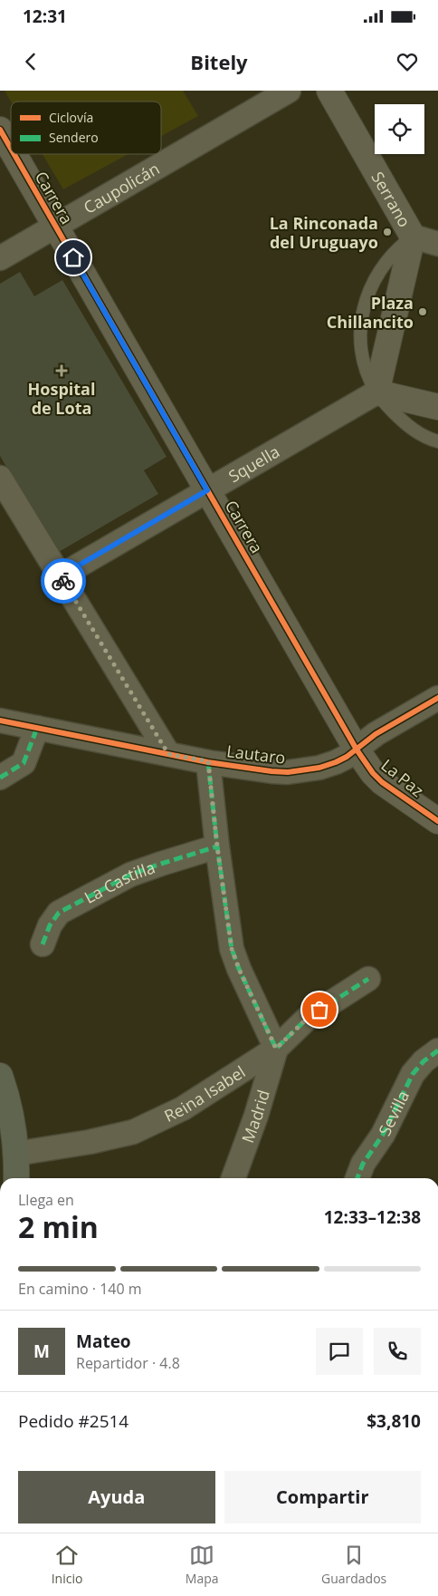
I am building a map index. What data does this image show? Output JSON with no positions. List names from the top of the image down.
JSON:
{
  "streets": {
    "street": [
      "Caupolicán",
      "Carrera",
      "Serrano",
      "Squella",
      "Lautaro",
      "La Paz",
      "La Castilla",
      "Reina Isabel",
      "Sevilla",
      "Madrid"
    ]
  },
  "crossings": [
    ["Caupolicán", "Carrera"],
    ["Carrera", "Squella"],
    ["Carrera", "Lautaro"],
    ["Carrera", "La Paz"],
    ["Lautaro", "La Paz"],
    ["Reina Isabel", "Madrid"]
  ],
  "places": {
    "other": ["La Rinconada del Uruguayo", "Plaza Chillancito"],
    "health": ["Hospital de Lota"]
  },
  "legend": ["Ciclovía", "Sendero"],
  "page": {
    "status": "12:31",
    "header": "Bitely",
    "heading": ["2 min", "Llega en", "12:33–12:38"],
    "panel": [
      "Mateo",
      "Repartidor · 4.8",
      "Pedido #2514",
      "$3,810"
    ],
    "bar": "En camino · 140 m",
    "round": "M",
    "buttons": ["Ayuda", "Compartir"],
    "tabs": ["Inicio", "Mapa", "Guardados"]
  }
}
